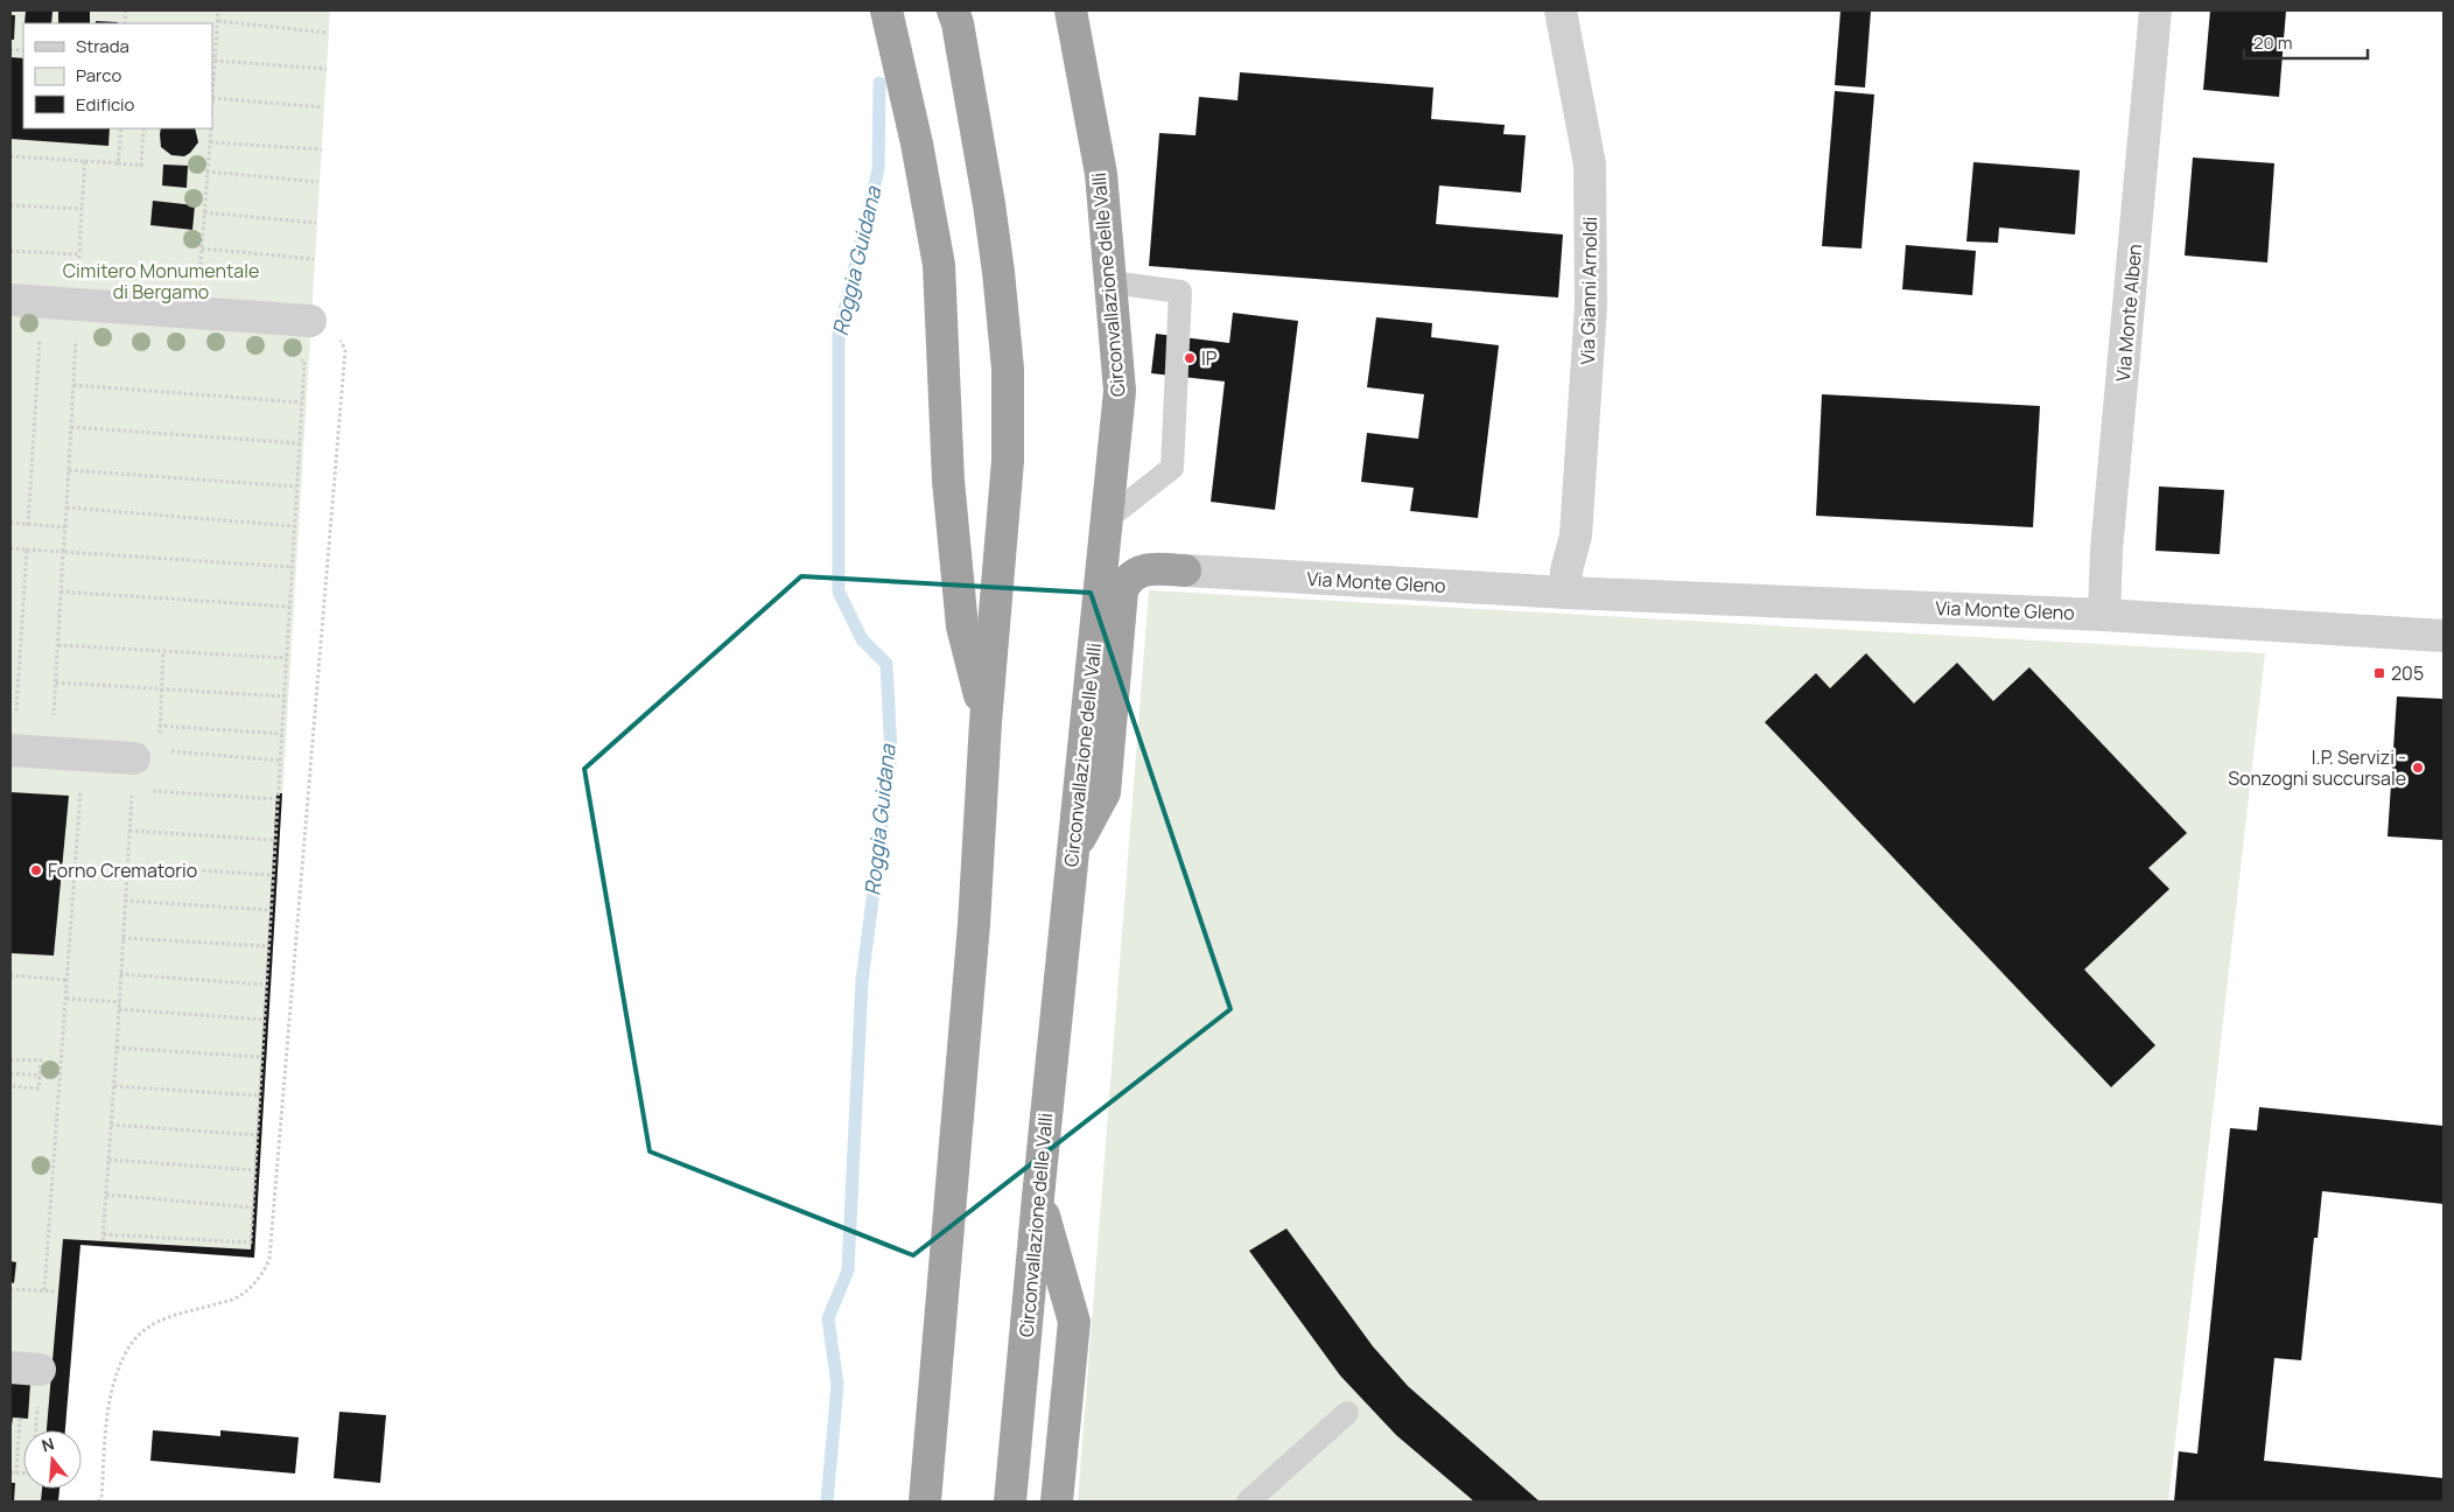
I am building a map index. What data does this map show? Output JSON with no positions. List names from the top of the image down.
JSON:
{
  "streets": {
    "highway": ["Circonvallazione delle Valli"],
    "street": ["Via Gianni Arnoldi", "Via Monte Alben", "Via Monte Gleno"]
  },
  "crossings": [
    ["Via Gianni Arnoldi", "Via Monte Gleno"],
    ["Via Monte Alben", "Via Monte Gleno"]
  ],
  "water": ["Roggia Guidana"],
  "parks": ["Cimitero Monumentale di Bergamo"],
  "places": {
    "other": ["IP", "I.P. Servizi - Sonzogni succursale", "Forno Crematorio"],
    "transit": ["205"]
  },
  "legend": ["Strada", "Parco", "Edificio"],
  "scale_bar": "20 m",
  "north": "top"
}
